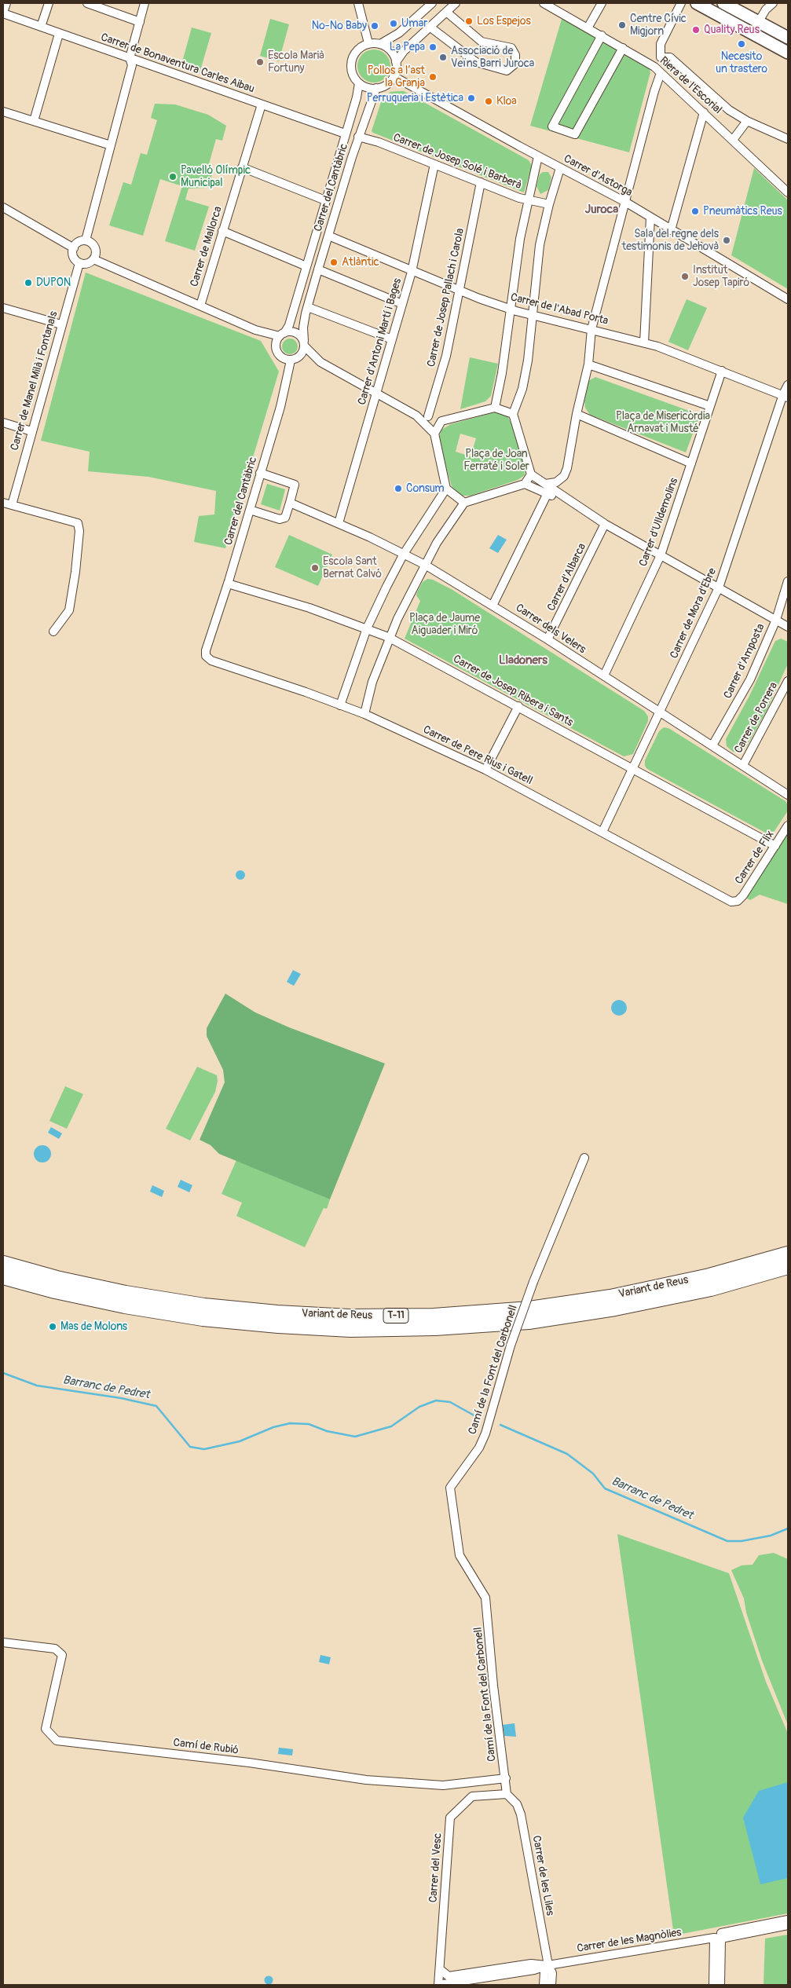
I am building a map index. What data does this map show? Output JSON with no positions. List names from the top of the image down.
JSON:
{
  "streets": {
    "highway": ["Variant de Reus", "T-11"],
    "street": [
      "Carrer de Bonaventura Carles Aibau",
      "Riera de l'Escorial",
      "Carrer de Josep Solé i Barberà",
      "Carrer d'Astorga",
      "Carrer del Cantàbric",
      "Carrer de Mallorca",
      "Carrer de Josep Pallach i Carola",
      "Carrer de l'Abad Porta",
      "Carrer d'Antoni Martí i Bages",
      "Carrer de Manel Milà i Fontanals",
      "Carrer d'Ulldemolins",
      "Carrer d'Albarca",
      "Carrer de Mora d'Ebre",
      "Carrer dels Velers",
      "Carrer d'Amposta",
      "Carrer de Josep Ribera i Sants",
      "Carrer de Porrera",
      "Carrer de Pere Rius i Gatell",
      "Carrer de Flix",
      "Camí de la Font del Carbonell",
      "Camí de Rubió",
      "Carrer del Vesc",
      "Carrer de les Liles",
      "Carrer de les Magnòlies"
    ]
  },
  "crossings": [
    ["Carrer de Bonaventura Carles Aibau", "Carrer del Cantàbric"],
    ["Carrer de Bonaventura Carles Aibau", "Carrer de Mallorca"],
    ["Carrer de Josep Solé i Barberà", "Carrer del Cantàbric"],
    ["Carrer de Josep Solé i Barberà", "Carrer de Josep Pallach i Carola"],
    ["Carrer de Josep Solé i Barberà", "Carrer d'Antoni Martí i Bages"],
    ["Carrer d'Astorga", "Carrer del Cantàbric"],
    ["Carrer del Cantàbric", "Carrer de l'Abad Porta"],
    ["Carrer del Cantàbric", "Carrer de Josep Ribera i Sants"],
    ["Carrer del Cantàbric", "Carrer de Pere Rius i Gatell"],
    ["Carrer de Josep Pallach i Carola", "Carrer de l'Abad Porta"],
    ["Carrer de l'Abad Porta", "Carrer d'Antoni Martí i Bages"],
    ["Carrer de l'Abad Porta", "Carrer d'Ulldemolins"],
    ["Carrer de l'Abad Porta", "Carrer de Mora d'Ebre"],
    ["Carrer d'Antoni Martí i Bages", "Carrer dels Velers"],
    ["Carrer d'Ulldemolins", "Carrer dels Velers"],
    ["Carrer d'Albarca", "Carrer dels Velers"],
    ["Carrer de Mora d'Ebre", "Carrer dels Velers"],
    ["Carrer de Mora d'Ebre", "Carrer de Josep Ribera i Sants"],
    ["Carrer de Mora d'Ebre", "Carrer de Pere Rius i Gatell"],
    ["Carrer dels Velers", "Carrer d'Amposta"],
    ["Carrer dels Velers", "Carrer de Porrera"],
    ["Carrer de Josep Ribera i Sants", "Carrer de Flix"],
    ["Carrer de Pere Rius i Gatell", "Carrer de Flix"],
    ["Camí de la Font del Carbonell", "Camí de Rubió"],
    ["Camí de la Font del Carbonell", "Carrer del Vesc"],
    ["Camí de la Font del Carbonell", "Carrer de les Liles"],
    ["Carrer del Vesc", "Carrer de les Liles"],
    ["Carrer del Vesc", "Carrer de les Magnòlies"],
    ["Carrer de les Liles", "Carrer de les Magnòlies"]
  ],
  "districts": ["Juroca", "Lladoners"],
  "water": ["Barranc de Pedret"],
  "parks": ["Plaça de Misericòrdia Arnavat i Musté", "Plaça de Joan Ferraté i Soler", "Plaça de Jaume Aiguader i Miró"],
  "places": [
    "Los Espejos",
    "Umar",
    "Centre Cívic Migjorn",
    "No-No Baby",
    "Quality Reus",
    "Necesito un trastero",
    "La Pepa",
    "Associació de Veïns Barri Juroca",
    "Escola Marià Fortuny",
    "Pollos a l’ast la Granja",
    "Perruqueria i Estètica",
    "Kloa",
    "Pavelló Olímpic Municipal",
    "Pneumàtics Reus",
    "Sala del regne dels testimonis de Jehovà",
    "Atlàntic",
    "Institut Josep Tapiró",
    "DUPON",
    "Consum",
    "Escola Sant Bernat Calvó",
    "Mas de Molons"
  ]
}
